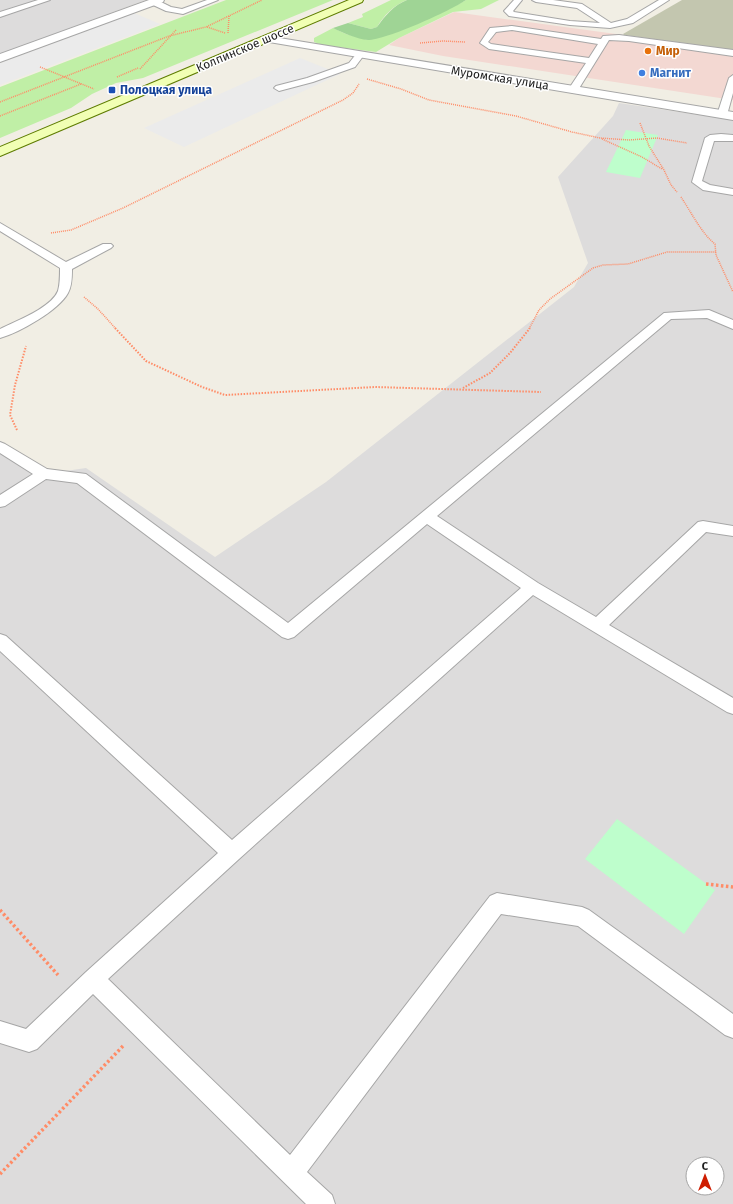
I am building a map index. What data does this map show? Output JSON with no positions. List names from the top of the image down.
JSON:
{
  "streets": {
    "main road": ["Колпинское шоссе"],
    "street": ["Муромская улица"]
  },
  "crossings": [
    ["Колпинское шоссе", "Муромская улица"]
  ],
  "places": {
    "other": ["Мир", "Магнит"],
    "transit": ["Полоцкая улица"]
  },
  "north": "top"
}
